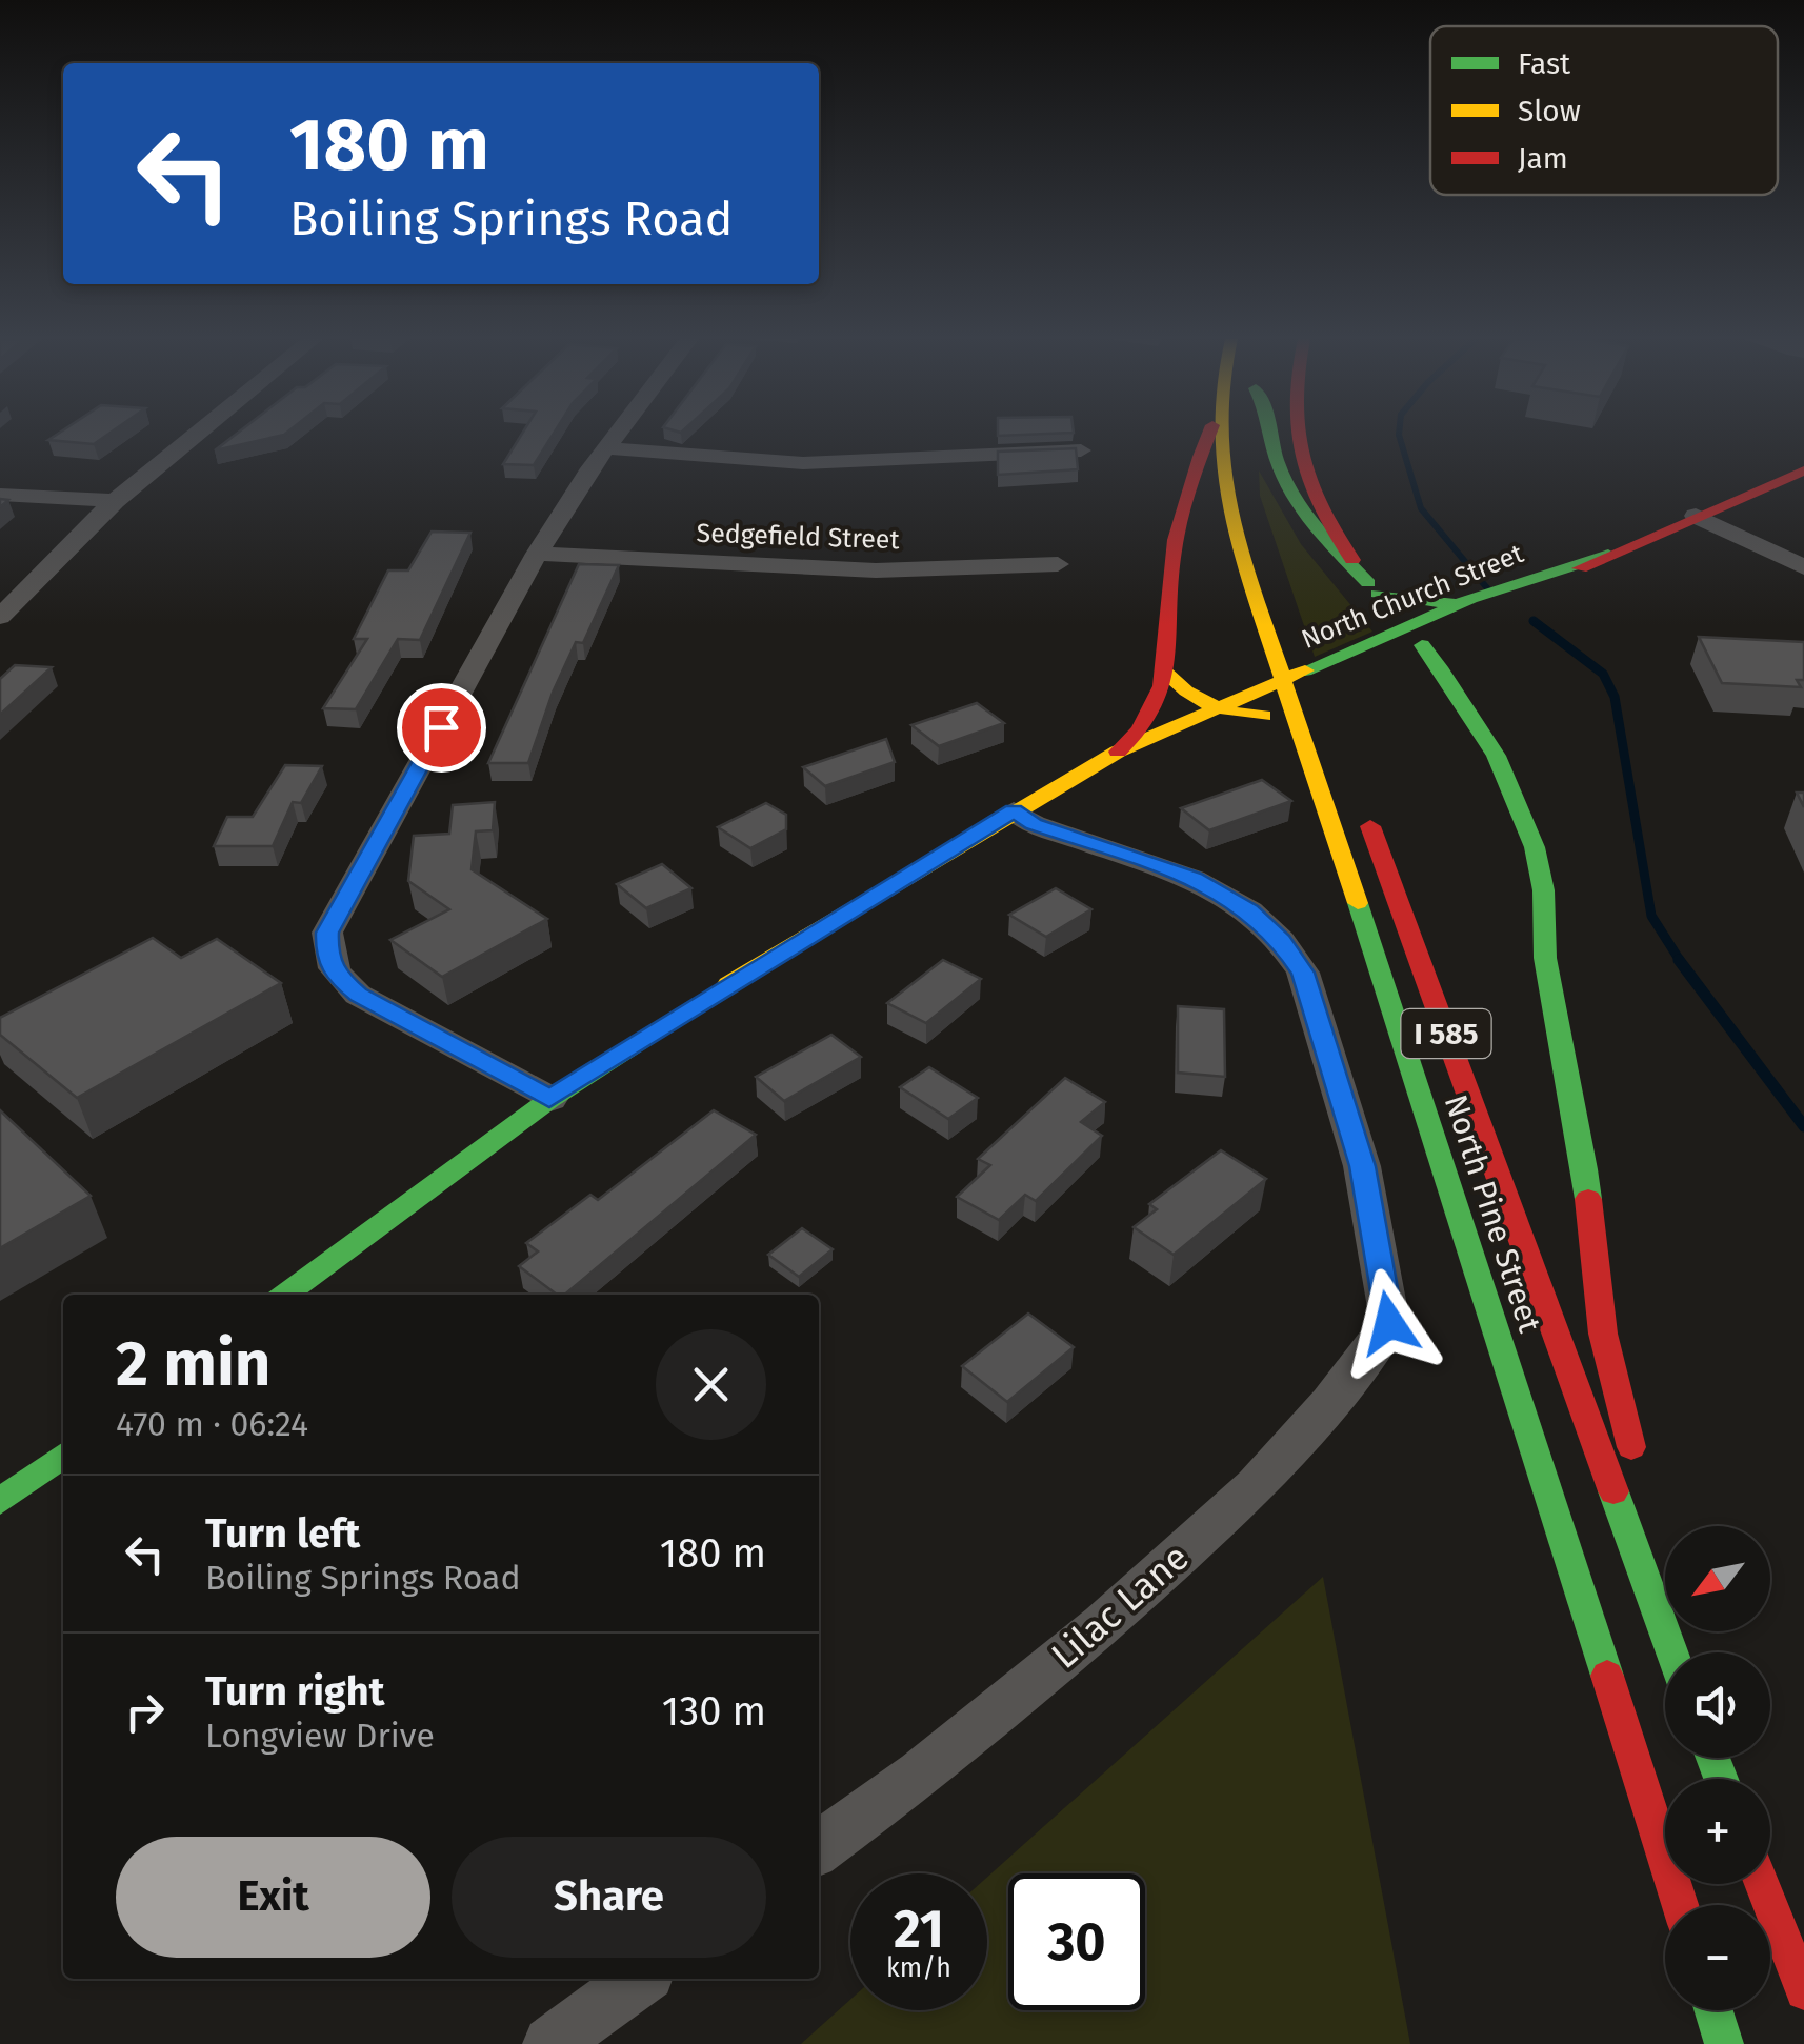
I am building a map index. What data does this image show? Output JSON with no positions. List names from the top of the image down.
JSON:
{
  "streets": {
    "main road": ["North Church Street", "I 585", "North Pine Street"],
    "street": ["Sedgefield Street", "Lilac Lane"]
  },
  "legend": ["Fast", "Slow", "Jam"],
  "north": "bottom left",
  "page": {
    "turn": ["180 m", "Boiling Springs Road"],
    "heading": ["2 min", "470 m · 06:24"],
    "list": [
      {
        "name": "Turn left",
        "note": "Boiling Springs Road",
        "value": "180 m"
      },
      {
        "name": "Turn right",
        "note": "Longview Drive",
        "value": "130 m"
      }
    ],
    "map_buttons": ["+", "−"],
    "buttons": ["Exit", "Share"],
    "speed": "21 km/h",
    "limit": "30"
  }
}
